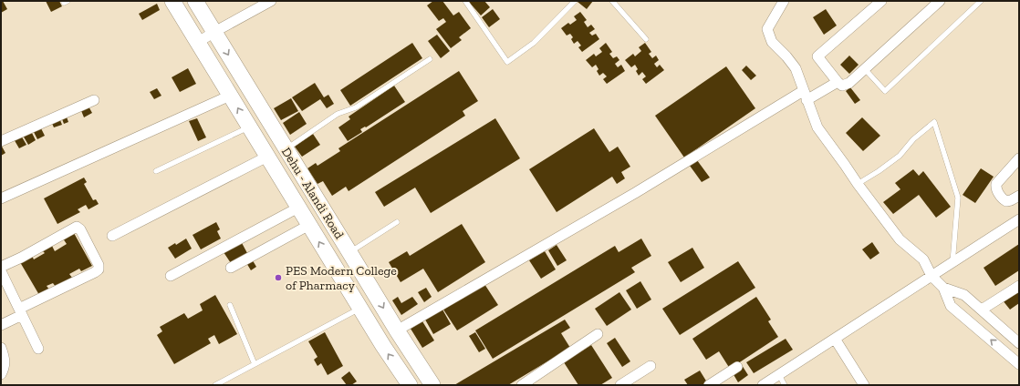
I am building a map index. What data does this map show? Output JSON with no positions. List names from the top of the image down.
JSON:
{
  "streets": {
    "main road": ["Dehu - Alandi Road"]
  },
  "places": ["PES Modern College of Pharmacy"]
}
